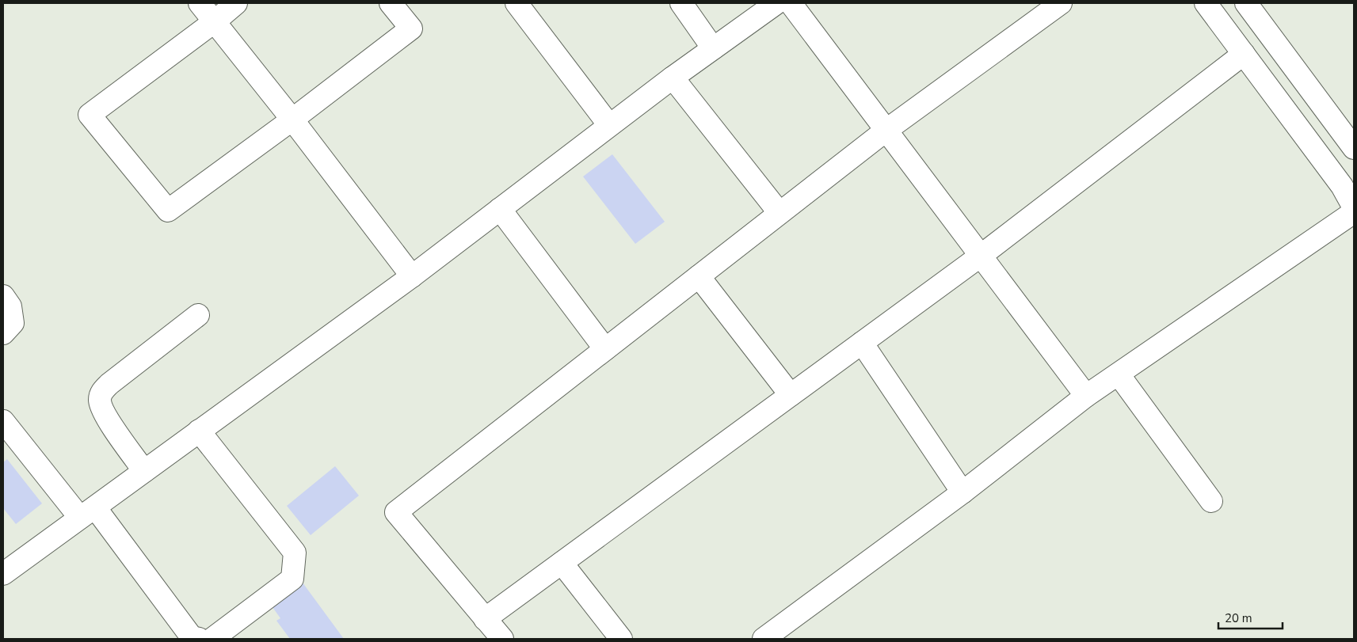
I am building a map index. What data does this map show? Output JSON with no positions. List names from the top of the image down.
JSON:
{
  "scale_bar": "20 m"
}
